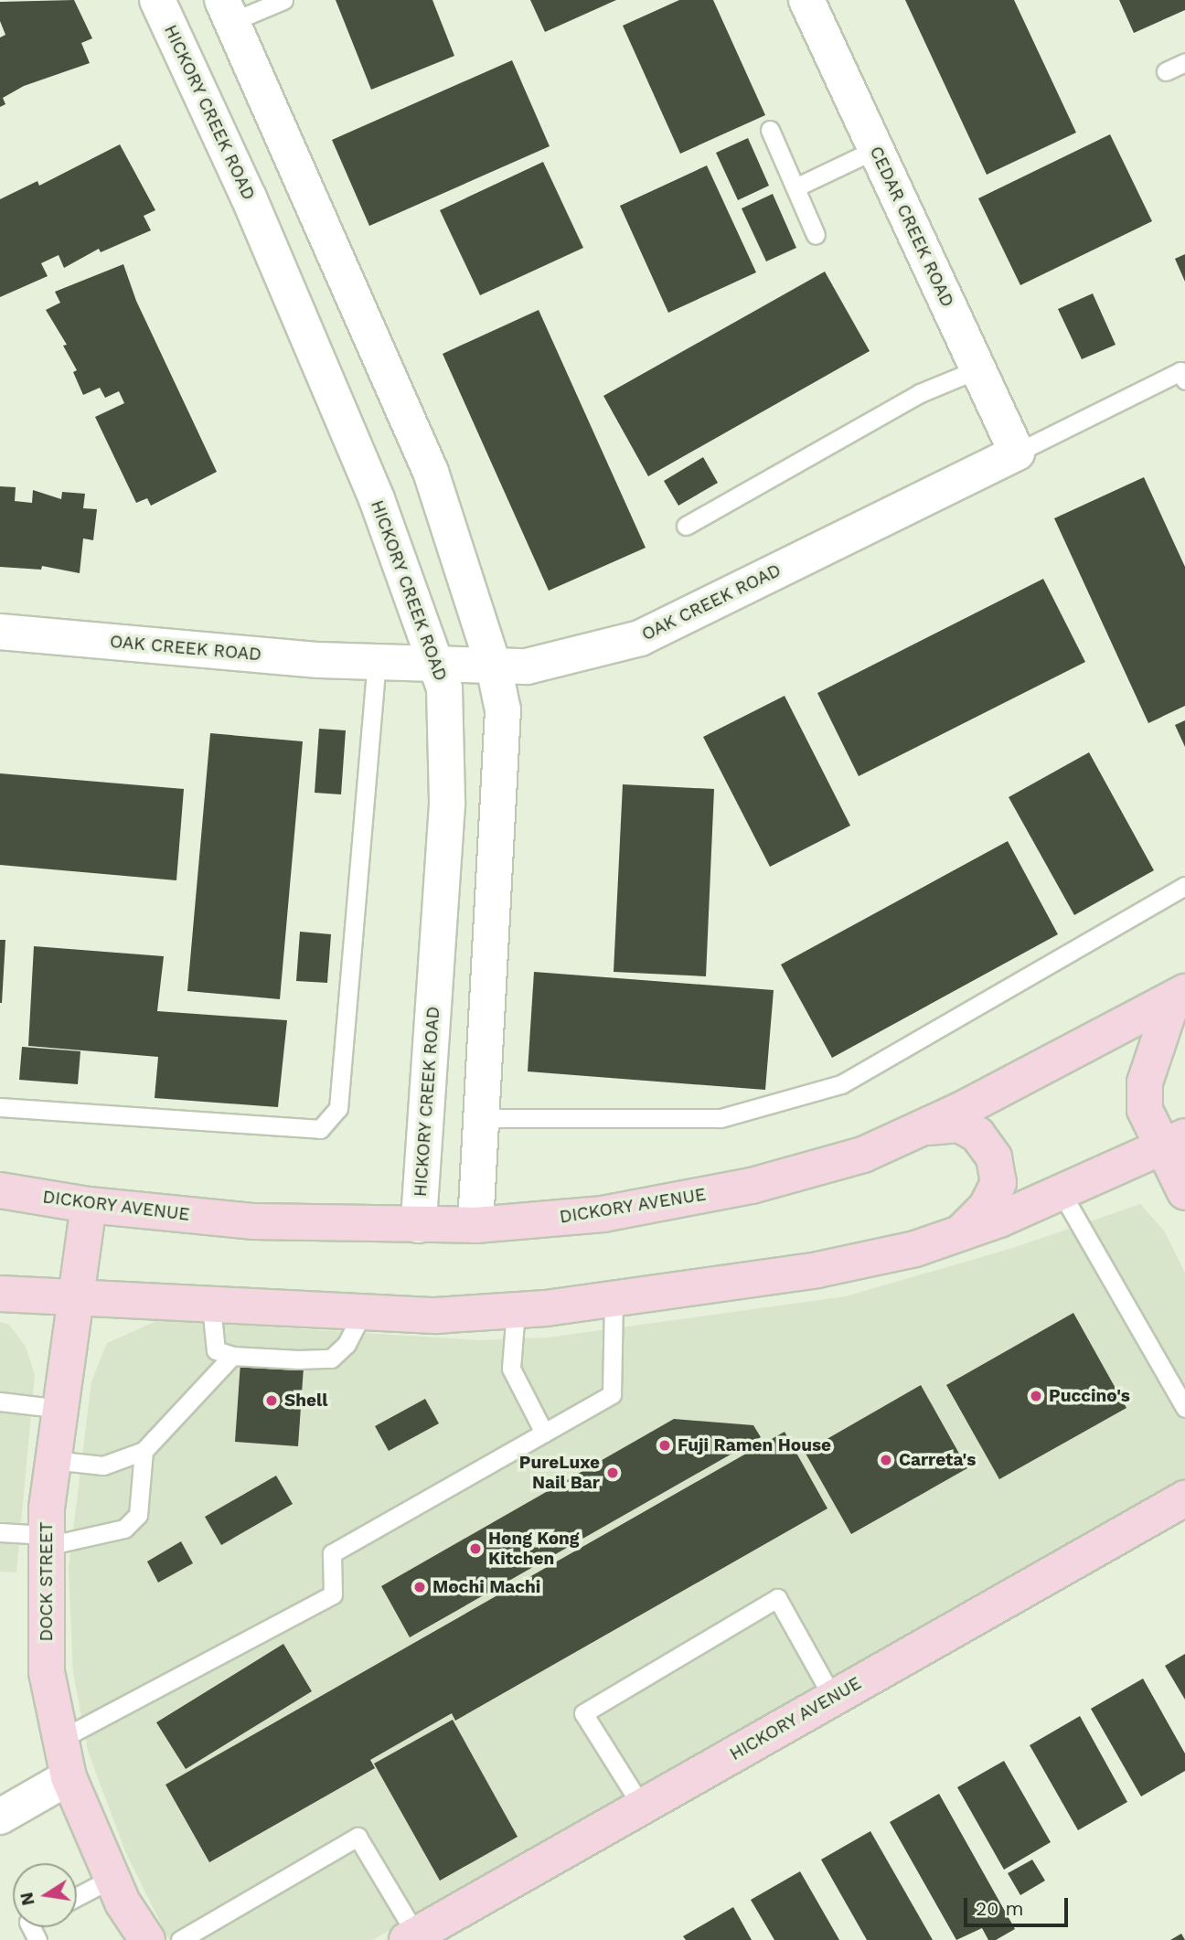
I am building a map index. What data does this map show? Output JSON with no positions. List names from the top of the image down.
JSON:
{
  "streets": {
    "main road": ["DICKORY AVENUE", "DOCK STREET", "HICKORY AVENUE"],
    "street": ["HICKORY CREEK ROAD", "CEDAR CREEK ROAD", "OAK CREEK ROAD"]
  },
  "crossings": [
    ["HICKORY CREEK ROAD", "OAK CREEK ROAD"],
    ["HICKORY CREEK ROAD", "DICKORY AVENUE"],
    ["CEDAR CREEK ROAD", "OAK CREEK ROAD"],
    ["DICKORY AVENUE", "DOCK STREET"]
  ],
  "places": [
    "Puccino's",
    "Shell",
    "Fuji Ramen House",
    "Carreta's",
    "PureLuxe Nail Bar",
    "Hong Kong Kitchen",
    "Mochi Machi"
  ],
  "scale_bar": "20 m",
  "north": "left"
}
